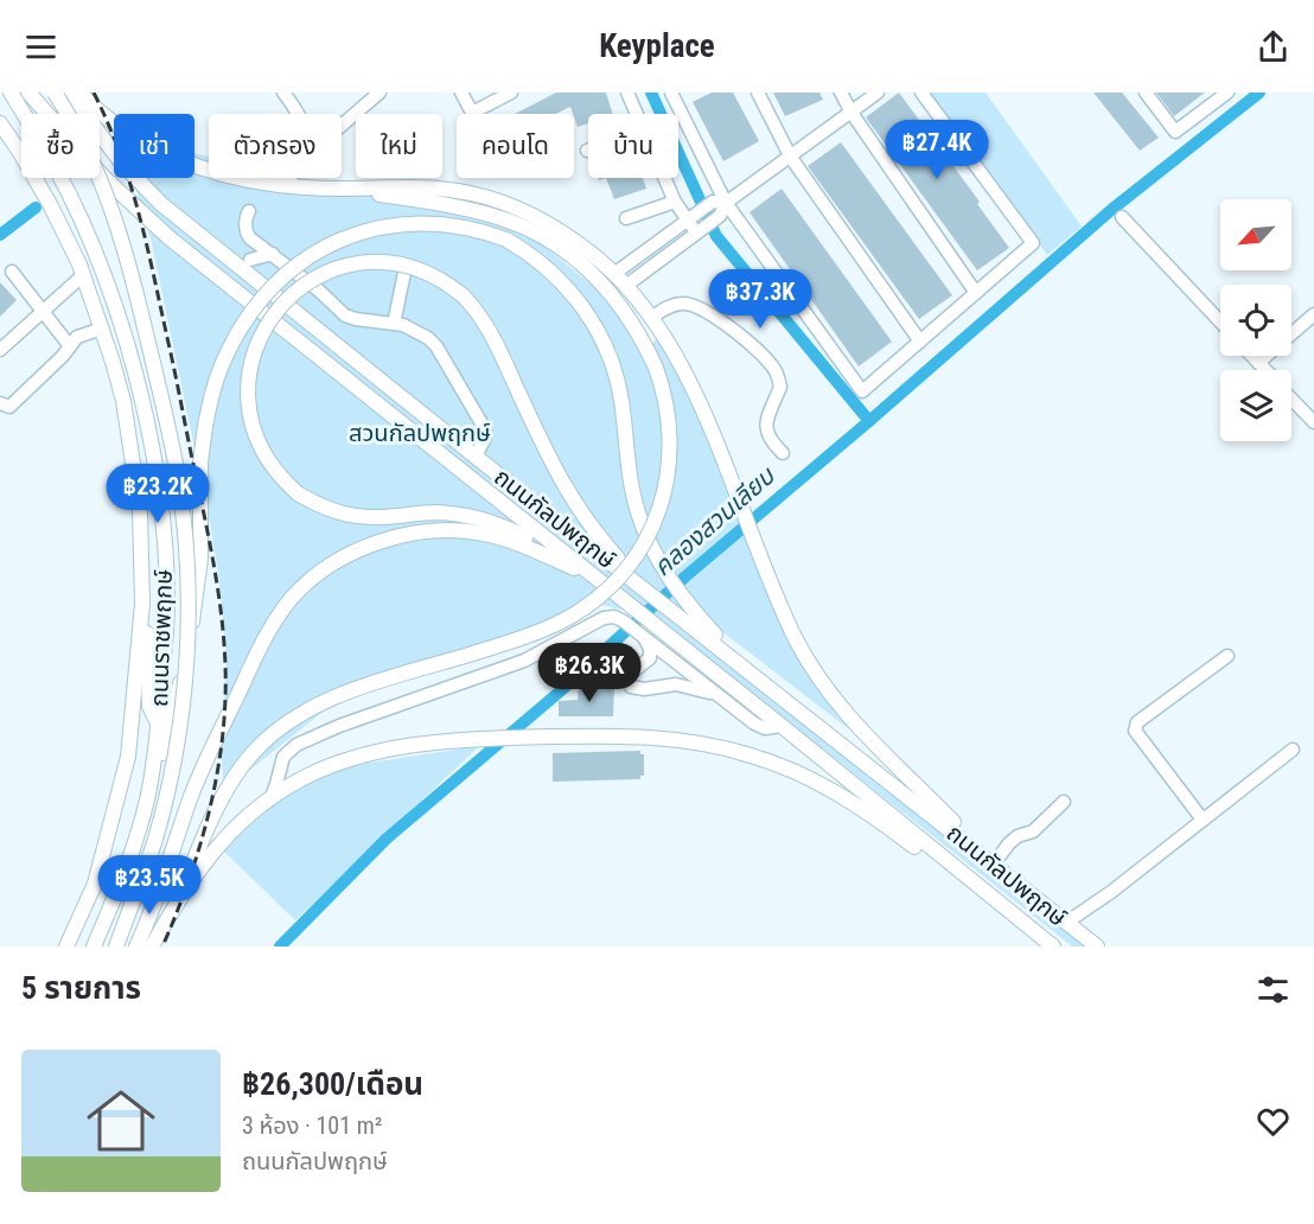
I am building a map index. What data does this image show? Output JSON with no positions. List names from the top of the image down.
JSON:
{
  "streets": {
    "main road": ["ถนนกัลปพฤกษ์", "ถนนราชพฤกษ์"]
  },
  "water": ["คลองสวนเลียบ"],
  "parks": ["สวนกัลปพฤกษ์"],
  "north": "bottom left",
  "page": {
    "header": "Keyplace",
    "chip": [
      "ซื้อ",
      "เช่า",
      "ตัวกรอง",
      "ใหม่",
      "คอนโด",
      "บ้าน"
    ],
    "price": [
      "฿27.4K",
      "฿37.3K",
      "฿23.2K",
      "฿26.3K",
      "฿23.5K"
    ],
    "heading": "5 รายการ",
    "list": [
      {
        "name": "฿26,300/เดือน",
        "note": "3 ห้อง · 101 m² · ถนนกัลปพฤกษ์"
      }
    ]
  }
}
